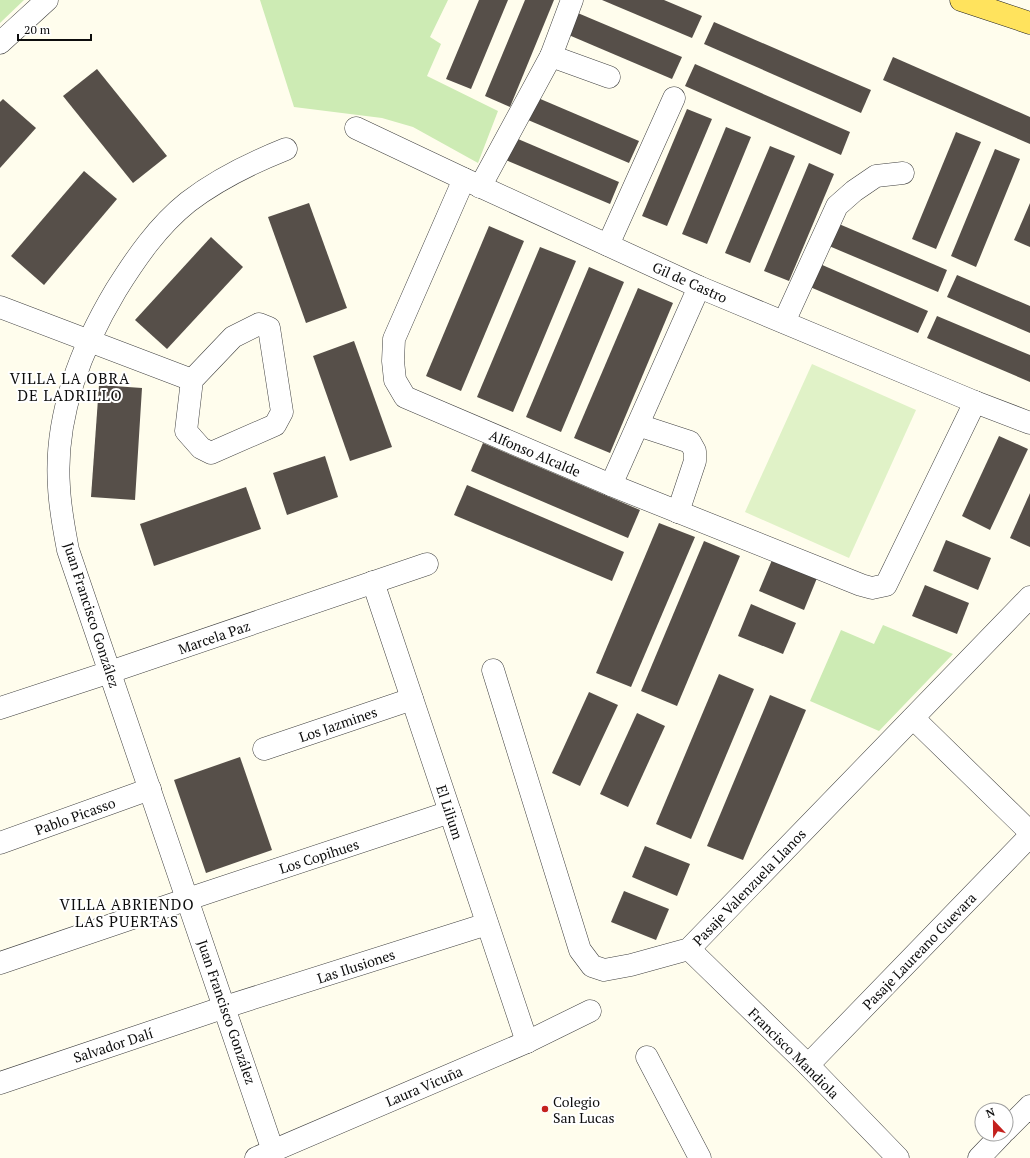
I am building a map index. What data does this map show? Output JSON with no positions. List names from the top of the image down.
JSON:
{
  "streets": {
    "street": [
      "Gil de Castro",
      "Alfonso Alcalde",
      "Juan Francisco González",
      "Marcela Paz",
      "Los Jazmines",
      "El Lilium",
      "Pablo Picasso",
      "Los Copihues",
      "Pasaje Valenzuela Llanos",
      "Pasaje Laureano Guevara",
      "Las Ilusiones",
      "Salvador Dalí",
      "Francisco Mandiola",
      "Laura Vicuña"
    ]
  },
  "crossings": [
    ["Gil de Castro", "Alfonso Alcalde"],
    ["Juan Francisco González", "Marcela Paz"],
    ["Juan Francisco González", "Pablo Picasso"],
    ["Juan Francisco González", "Los Copihues"],
    ["Juan Francisco González", "Las Ilusiones"],
    ["Juan Francisco González", "Salvador Dalí"],
    ["Juan Francisco González", "Laura Vicuña"],
    ["Marcela Paz", "El Lilium"],
    ["Los Jazmines", "El Lilium"],
    ["El Lilium", "Los Copihues"],
    ["El Lilium", "Las Ilusiones"],
    ["El Lilium", "Laura Vicuña"],
    ["Pasaje Valenzuela Llanos", "Francisco Mandiola"],
    ["Pasaje Laureano Guevara", "Francisco Mandiola"],
    ["Las Ilusiones", "Salvador Dalí"]
  ],
  "districts": ["VILLA LA OBRA DE LADRILLO", "VILLA ABRIENDO LAS PUERTAS"],
  "places": ["Colegio San Lucas"],
  "scale_bar": "20 m",
  "north": "top"
}
